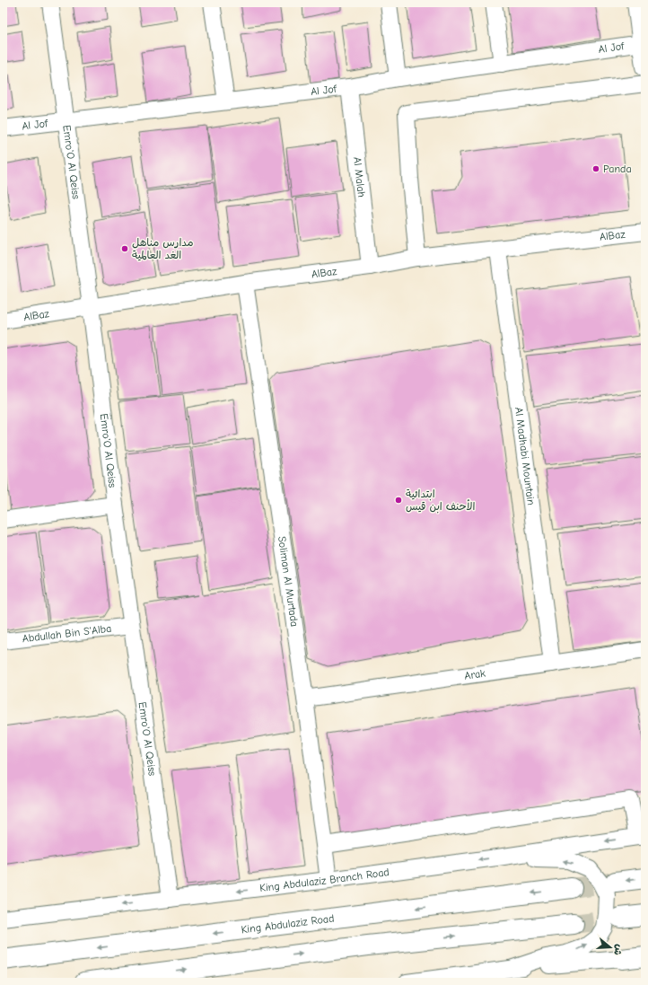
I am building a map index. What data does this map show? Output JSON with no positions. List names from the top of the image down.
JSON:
{
  "streets": {
    "main road": ["King Abdulaziz Road"],
    "street": [
      "Al Jof",
      "Emro'O Al Qeiss",
      "Al Malah",
      "AlBaz",
      "Al Madhabi Mountain",
      "Soliman Al Murtada",
      "Abdullah Bin S'Alba",
      "Arak",
      "King Abdulaziz Branch Road"
    ]
  },
  "crossings": [
    ["Al Jof", "Emro'O Al Qeiss"],
    ["Al Jof", "Al Malah"],
    ["Emro'O Al Qeiss", "AlBaz"],
    ["Emro'O Al Qeiss", "Abdullah Bin S'Alba"],
    ["Emro'O Al Qeiss", "King Abdulaziz Branch Road"],
    ["Al Malah", "AlBaz"],
    ["AlBaz", "Al Madhabi Mountain"],
    ["AlBaz", "Soliman Al Murtada"],
    ["Al Madhabi Mountain", "Arak"],
    ["Soliman Al Murtada", "Arak"],
    ["Soliman Al Murtada", "King Abdulaziz Branch Road"]
  ],
  "places": ["Panda", "مدارس مناهل الغد العالمية", "ابتدائية الأحنف ابن قيس"],
  "north": "right"
}
